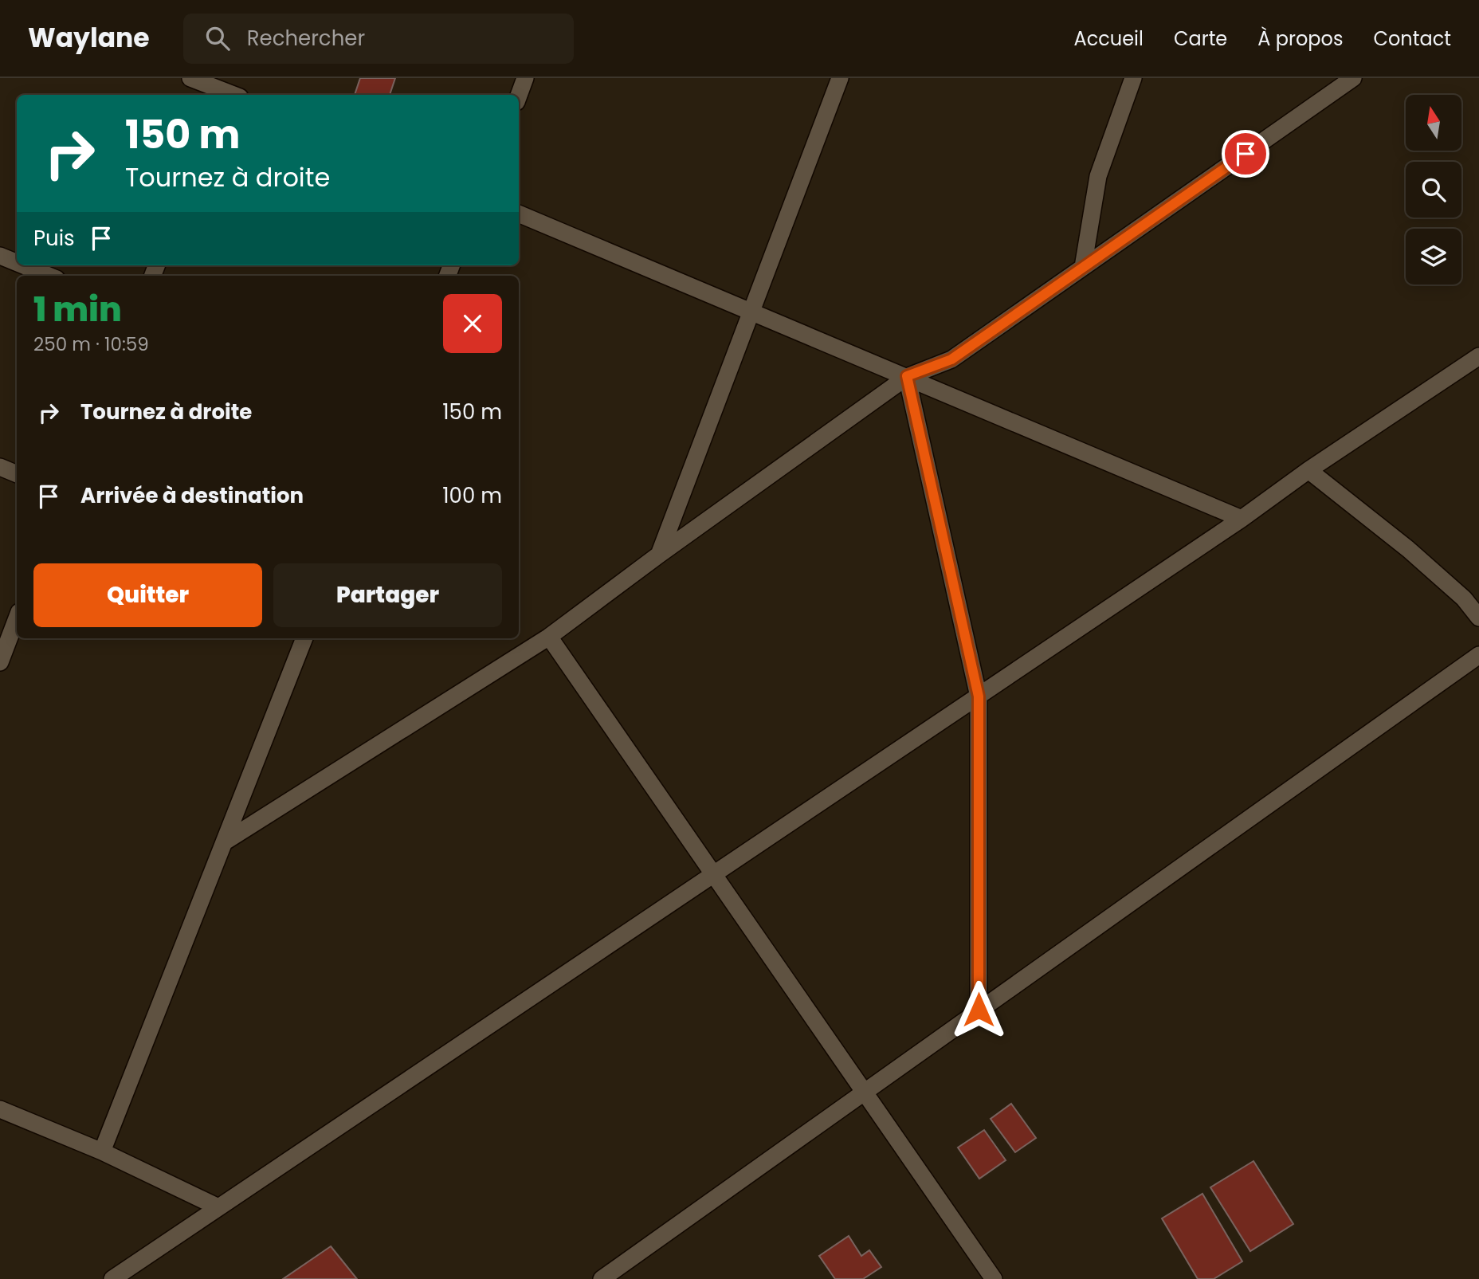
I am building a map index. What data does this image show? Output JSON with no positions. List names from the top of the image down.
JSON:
{
  "north": "top",
  "page": {
    "header": "Waylane",
    "search": "Rechercher",
    "nav": [
      "Accueil",
      "Carte",
      "À propos",
      "Contact"
    ],
    "turn": ["150 m", "Tournez à droite"],
    "then": "Puis",
    "heading": ["1 min", "250 m · 10:59"],
    "list": [
      {
        "name": "Tournez à droite",
        "value": "150 m"
      },
      {
        "name": "Arrivée à destination",
        "value": "100 m"
      }
    ],
    "buttons": ["Quitter", "Partager"]
  }
}
